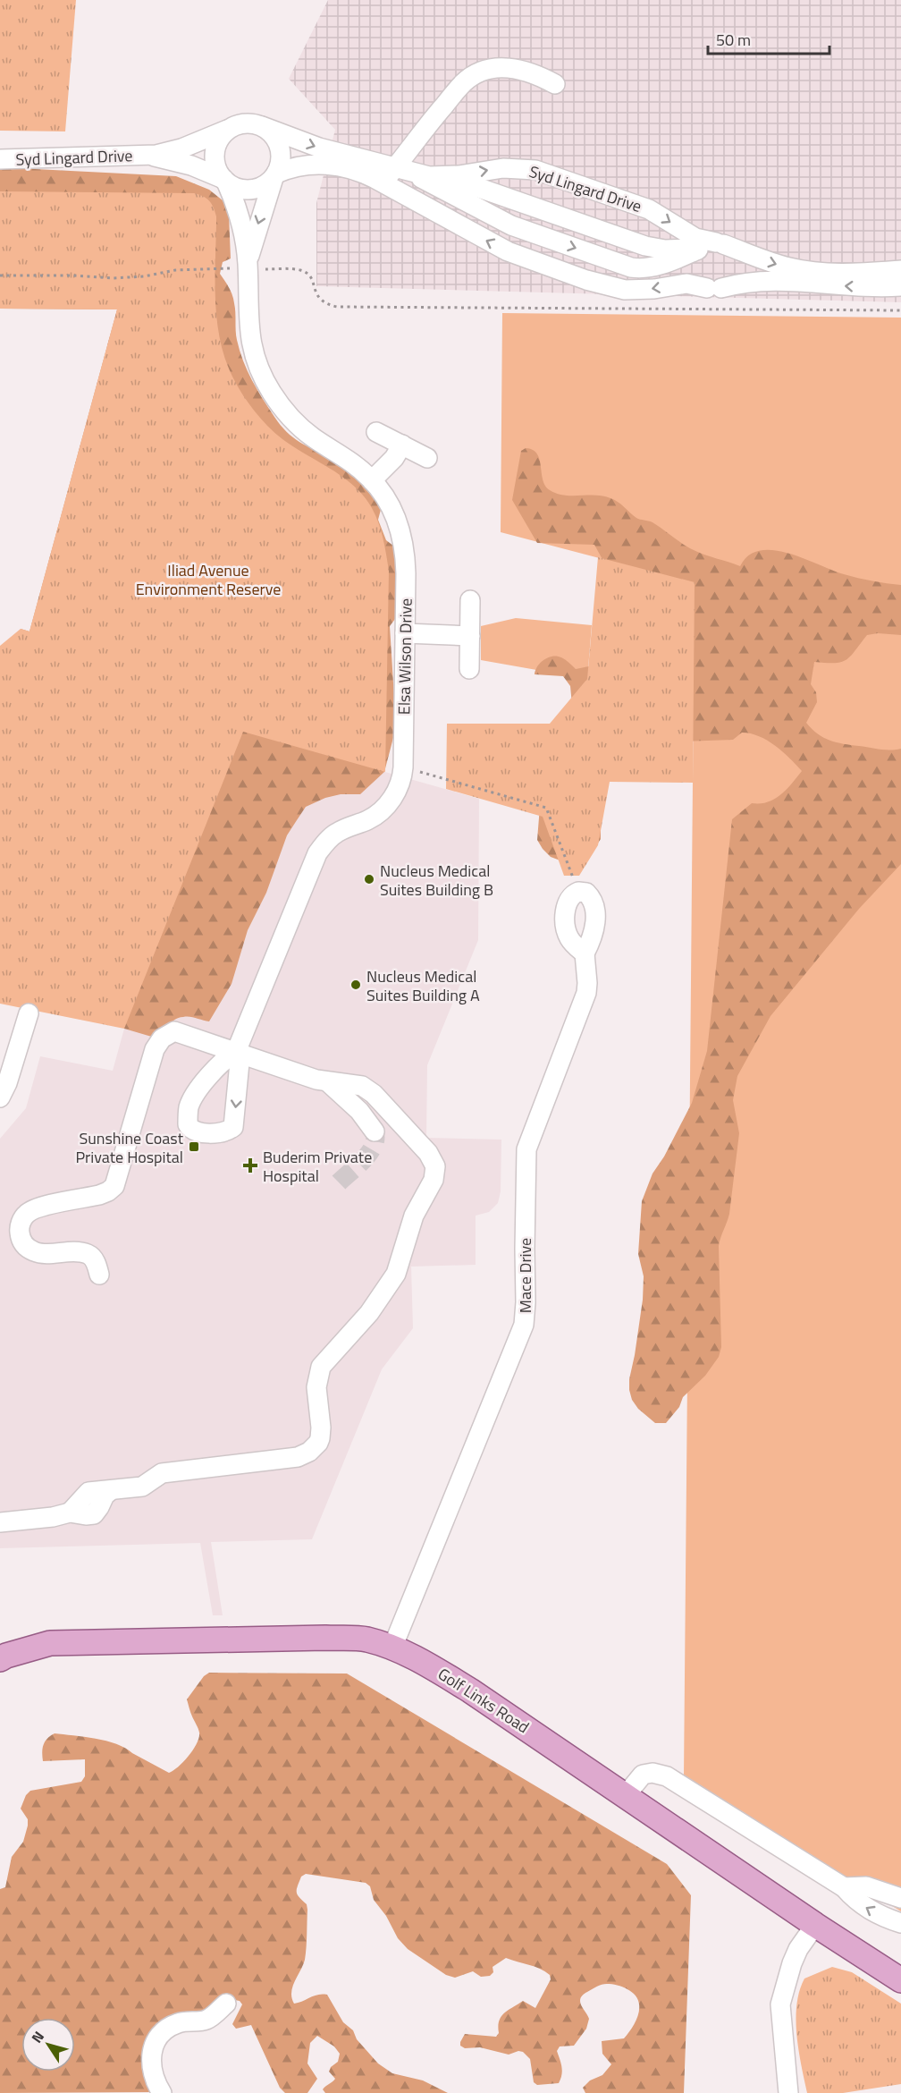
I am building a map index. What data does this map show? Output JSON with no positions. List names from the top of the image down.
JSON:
{
  "streets": {
    "main road": ["Golf Links Road"],
    "street": ["Syd Lingard Drive", "Elsa Wilson Drive", "Mace Drive"]
  },
  "crossings": [
    ["Syd Lingard Drive", "Elsa Wilson Drive"],
    ["Mace Drive", "Golf Links Road"]
  ],
  "parks": ["Iliad Avenue Environment Reserve"],
  "places": {
    "other": ["Nucleus Medical Suites Building B", "Nucleus Medical Suites Building A"],
    "transit": ["Sunshine Coast Private Hospital"],
    "health": ["Buderim Private Hospital"]
  },
  "scale_bar": "50 m",
  "north": "top left"
}
